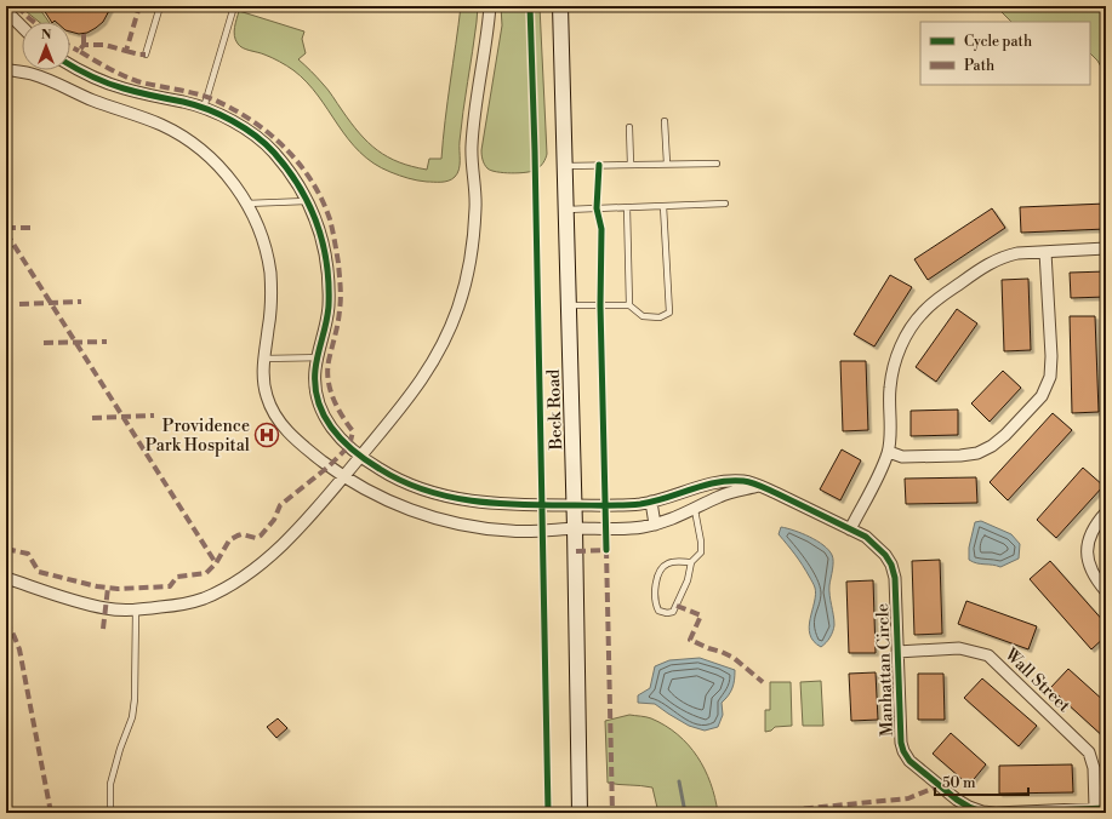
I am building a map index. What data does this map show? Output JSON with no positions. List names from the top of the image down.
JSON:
{
  "streets": {
    "main road": ["Beck Road"],
    "street": ["Manhattan Circle", "Wall Street"]
  },
  "crossings": [
    ["Beck Road", "Manhattan Circle"],
    ["Manhattan Circle", "Wall Street"]
  ],
  "places": {
    "hospital": ["Providence Park Hospital"]
  },
  "legend": ["Cycle path", "Path"],
  "scale_bar": "50 m",
  "north": "top"
}
